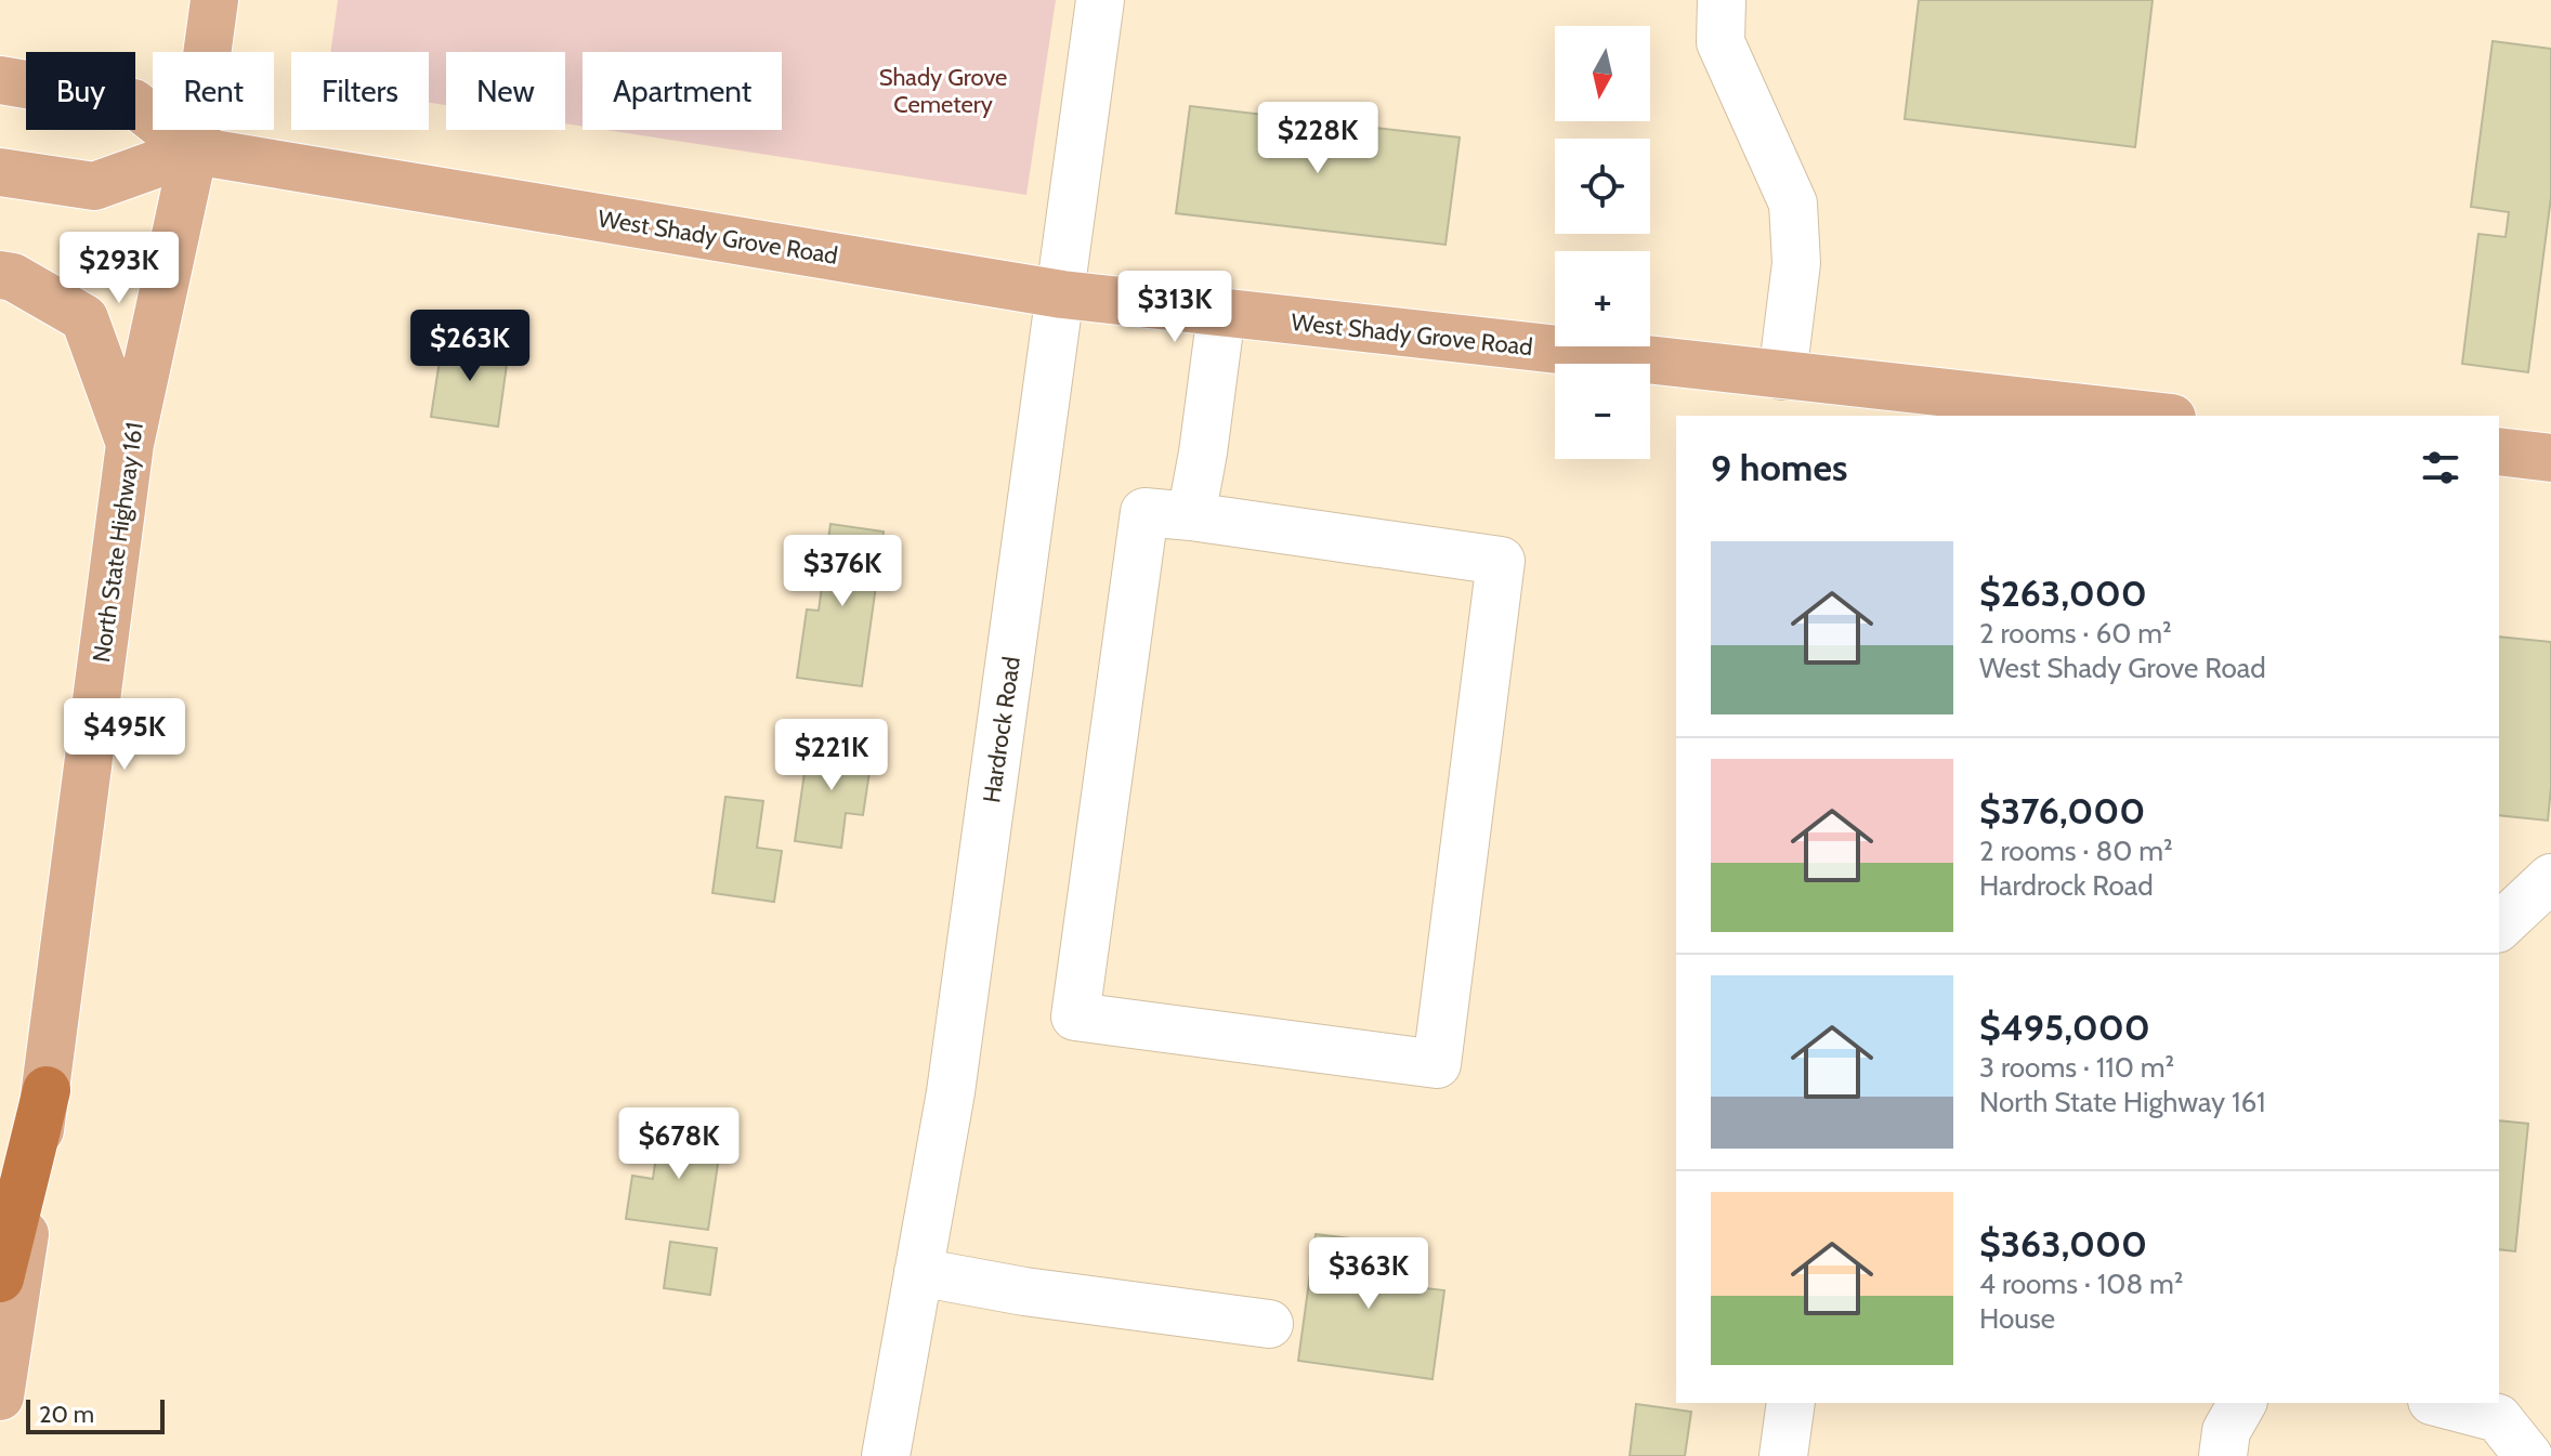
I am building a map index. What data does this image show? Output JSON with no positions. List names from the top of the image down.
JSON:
{
  "streets": {
    "main road": ["West Shady Grove Road", "North State Highway 161"],
    "street": ["Hardrock Road"]
  },
  "crossings": [
    ["West Shady Grove Road", "North State Highway 161"],
    ["West Shady Grove Road", "Hardrock Road"]
  ],
  "parks": ["Shady Grove Cemetery"],
  "scale_bar": "20 m",
  "north": "bottom",
  "page": {
    "map_buttons": ["+", "−"],
    "chip": [
      "Buy",
      "Rent",
      "Filters",
      "New",
      "Apartment"
    ],
    "price": [
      "$228K",
      "$293K",
      "$313K",
      "$263K",
      "$376K",
      "$495K",
      "$221K",
      "$678K",
      "$363K"
    ],
    "heading": "9 homes",
    "list": [
      {
        "name": "$263,000",
        "note": "2 rooms · 60 m² · West Shady Grove Road"
      },
      {
        "name": "$376,000",
        "note": "2 rooms · 80 m² · Hardrock Road"
      },
      {
        "name": "$495,000",
        "note": "3 rooms · 110 m² · North State Highway 161"
      },
      {
        "name": "$363,000",
        "note": "4 rooms · 108 m² · House"
      }
    ],
    "scale": "20 m"
  }
}
